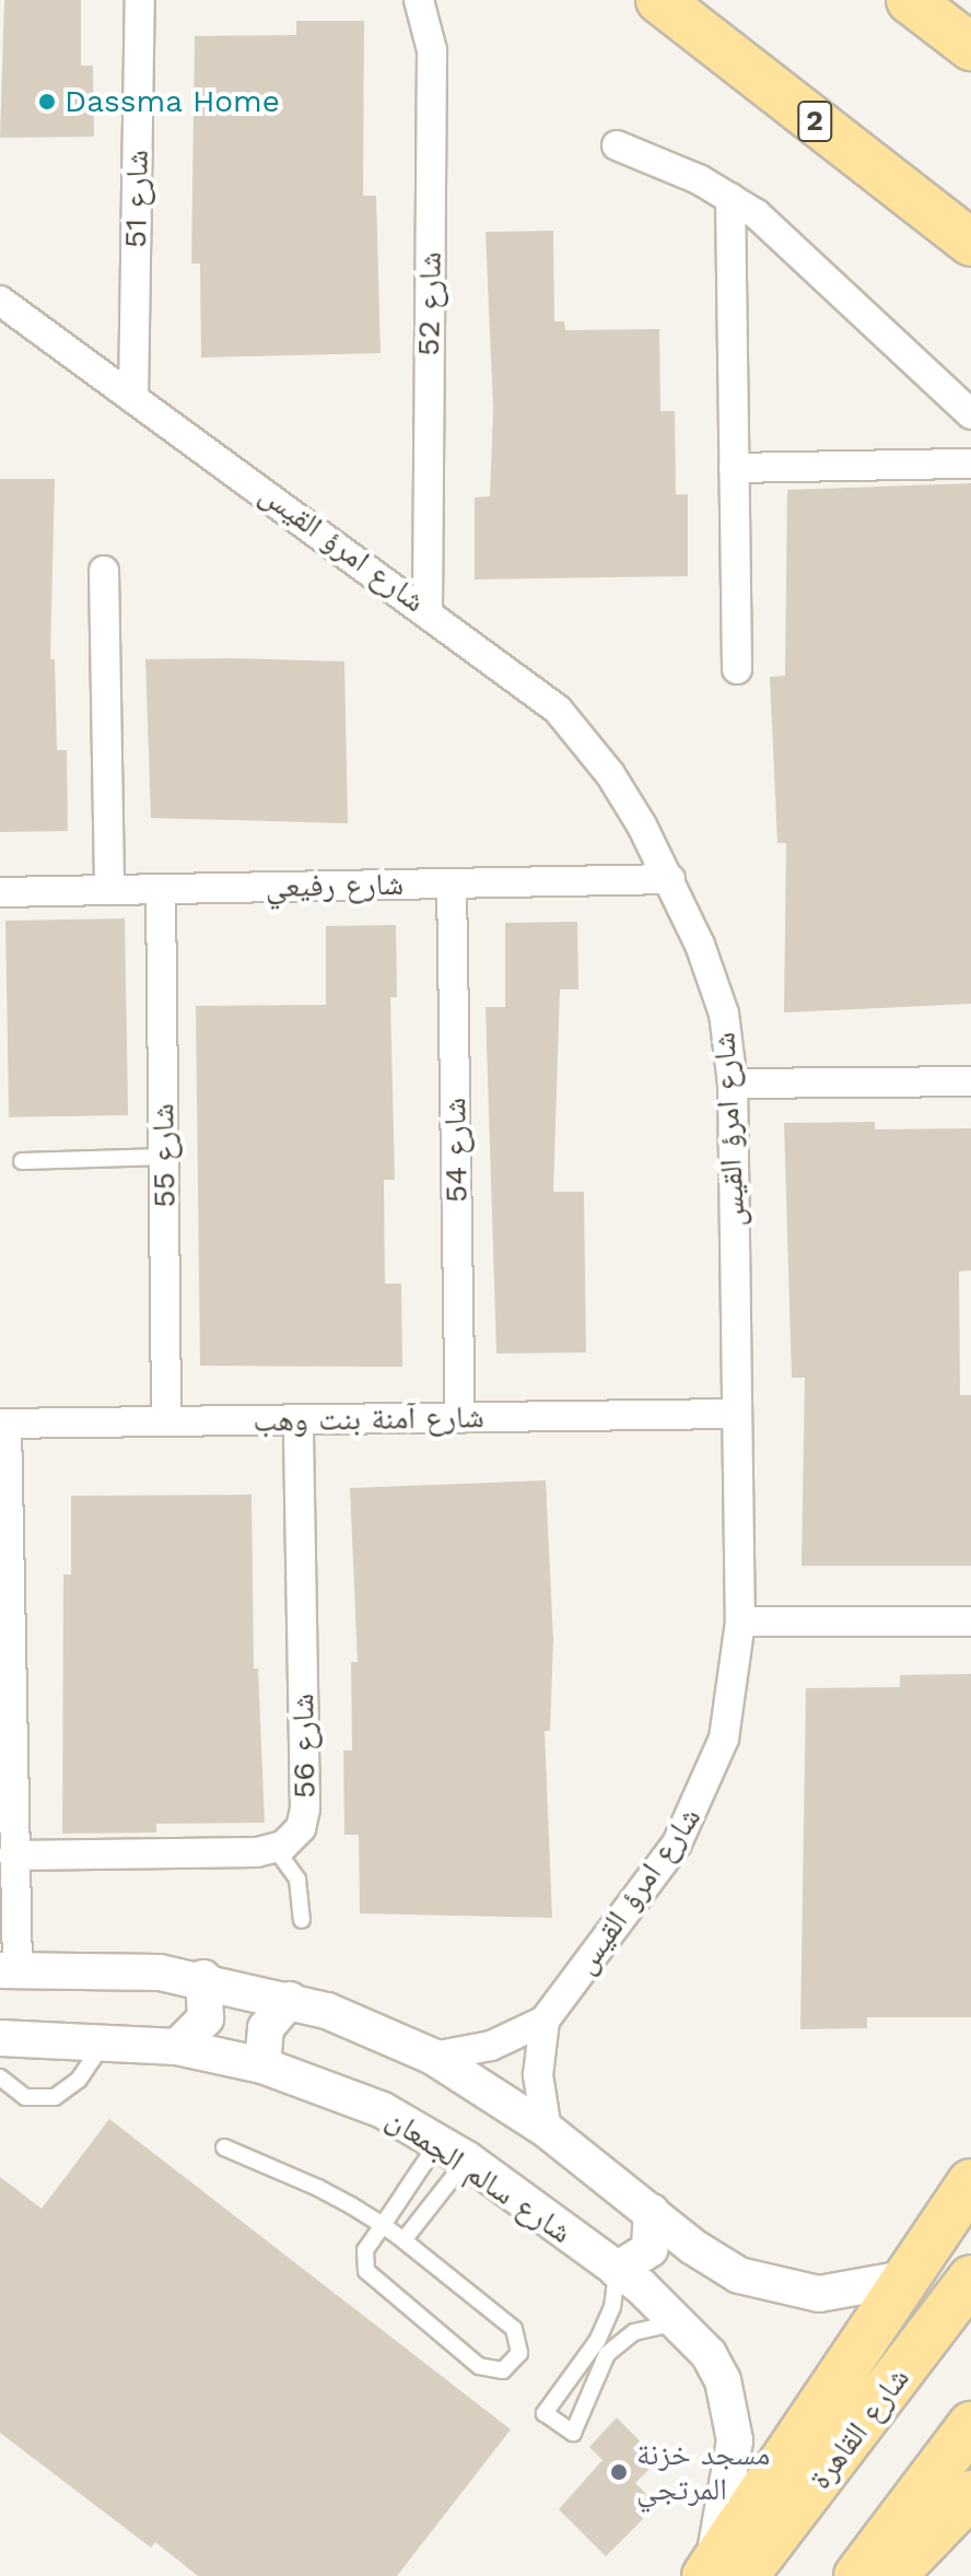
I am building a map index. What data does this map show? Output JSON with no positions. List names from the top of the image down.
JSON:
{
  "streets": {
    "main road": ["2", "شارع القاهرة"],
    "street": [
      "شارع 51",
      "شارع 52",
      "شارع امرؤ القيس",
      "شارع رفيعي",
      "شارع 54",
      "شارع 55",
      "شارع آمنة بنت وهب",
      "شارع 56",
      "شارع سالم الجمعان"
    ]
  },
  "crossings": [
    ["شارع 51", "شارع امرؤ القيس"],
    ["شارع 52", "شارع امرؤ القيس"],
    ["شارع امرؤ القيس", "شارع رفيعي"],
    ["شارع امرؤ القيس", "شارع آمنة بنت وهب"],
    ["شارع رفيعي", "شارع 54"],
    ["شارع رفيعي", "شارع 55"],
    ["شارع 54", "شارع آمنة بنت وهب"],
    ["شارع 55", "شارع آمنة بنت وهب"],
    ["شارع آمنة بنت وهب", "شارع 56"],
    ["شارع سالم الجمعان", "شارع القاهرة"]
  ],
  "places": ["Dassma Home", "مسجد خزنة المرتجي"]
}
